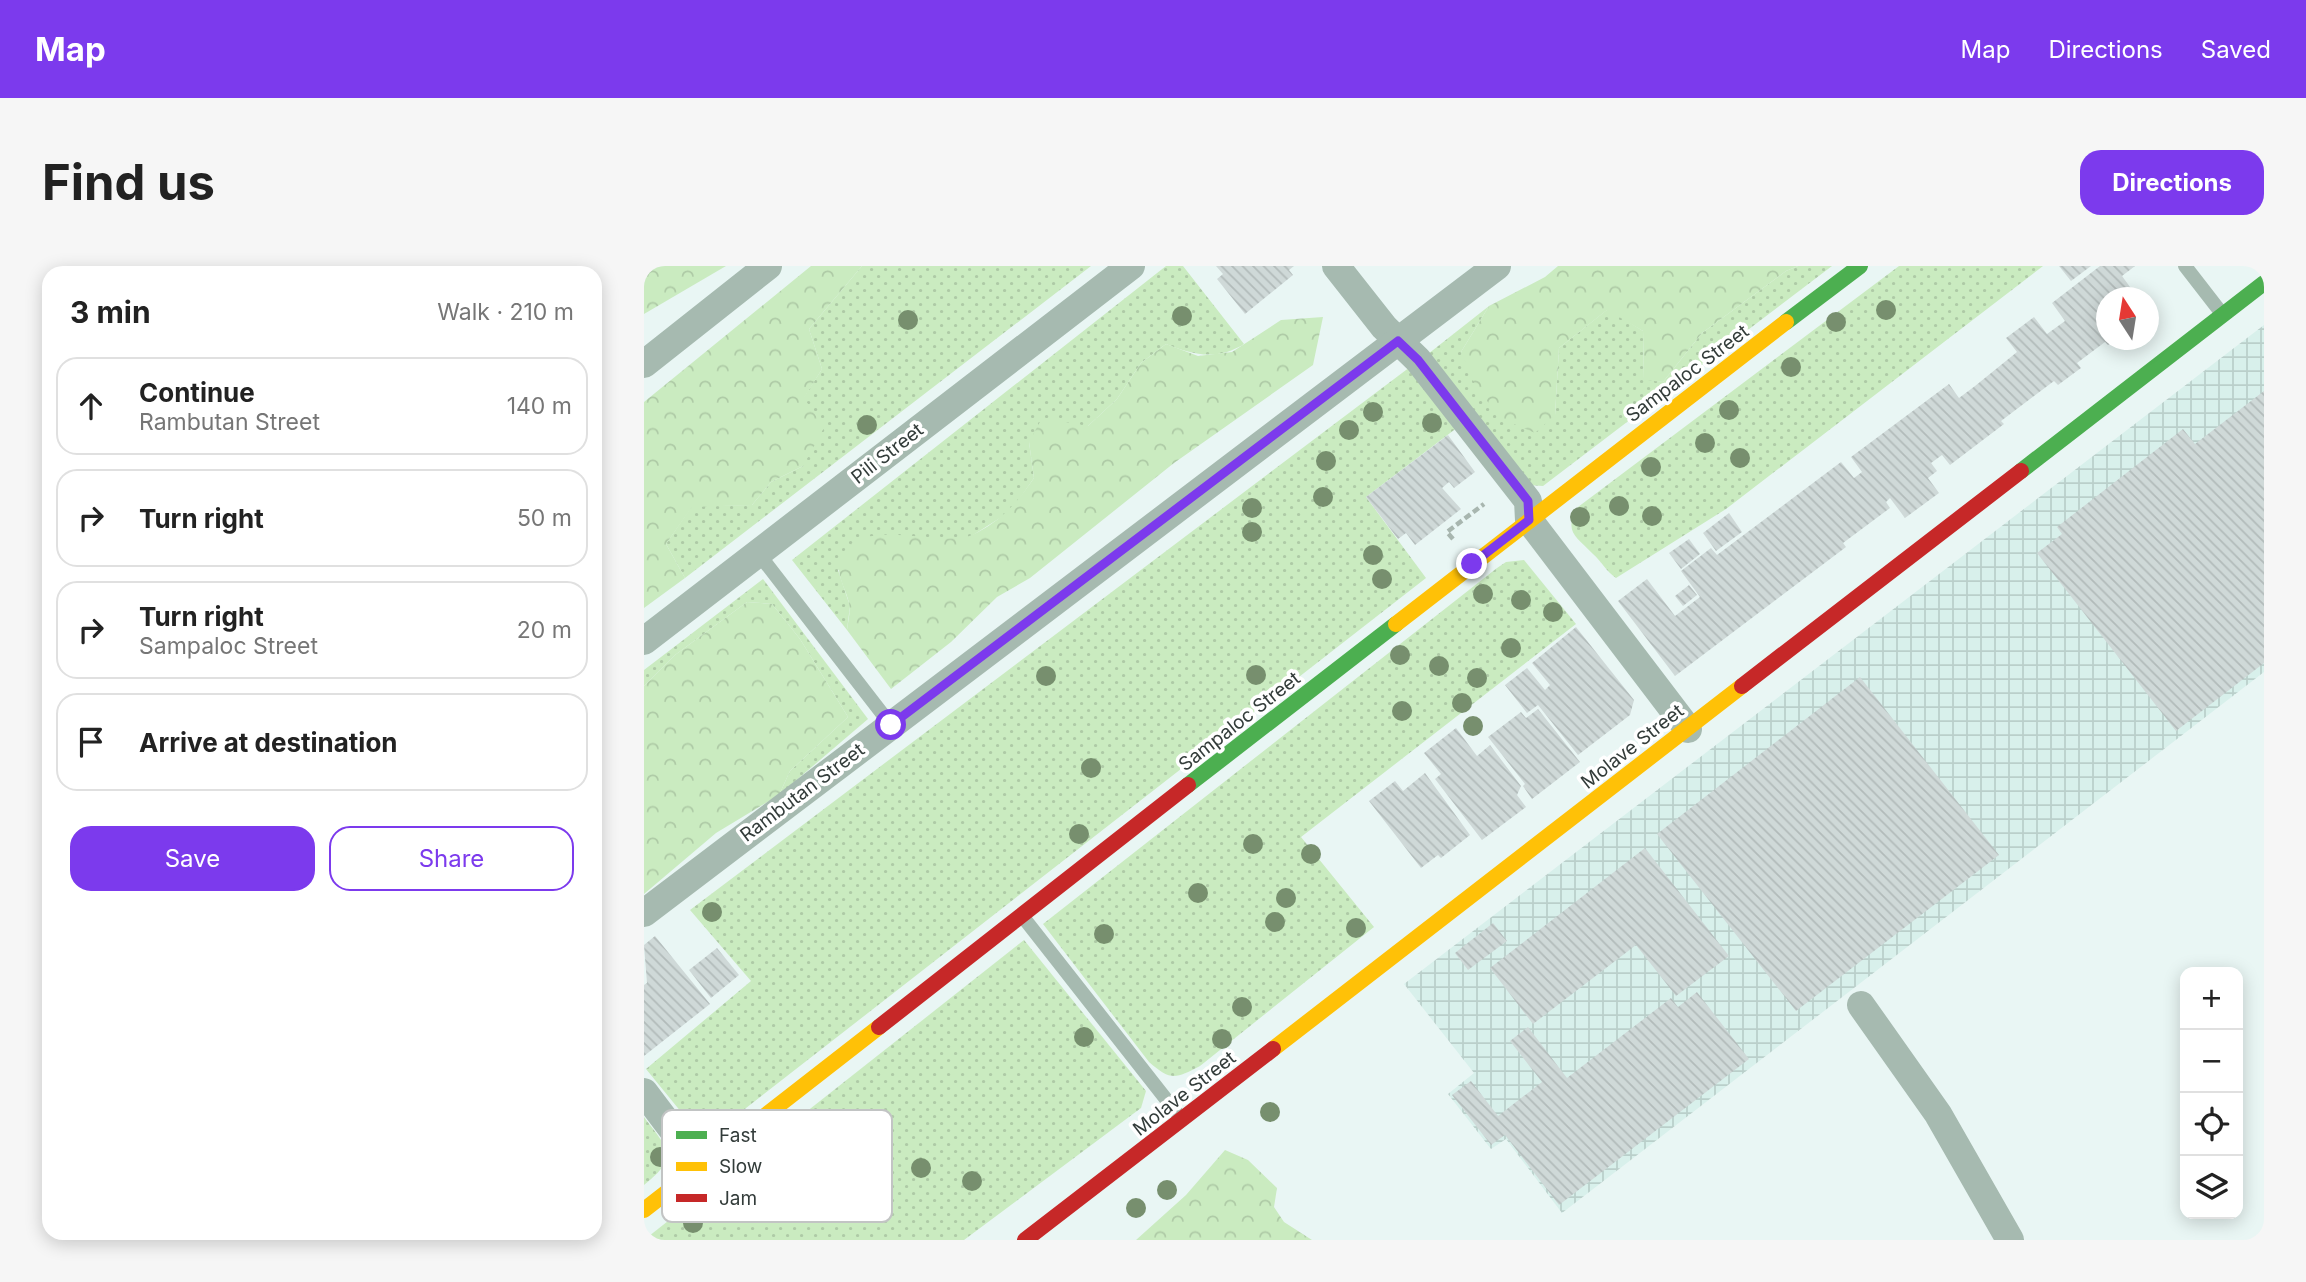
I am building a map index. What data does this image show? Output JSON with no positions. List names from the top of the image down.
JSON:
{
  "streets": {
    "street": [
      "Sampaloc Street",
      "Pili Street",
      "Molave Street",
      "Rambutan Street"
    ]
  },
  "legend": ["Fast", "Slow", "Jam"],
  "north": "top",
  "page": {
    "header": "Map",
    "nav": ["Map", "Directions", "Saved"],
    "buttons": [
      "Directions",
      ["Save", "Share"]
    ],
    "title": "Find us",
    "heading": ["3 min", "Walk · 210 m"],
    "list": [
      ["Continue", "Rambutan Street", "140 m"],
      ["Turn right", "50 m"],
      ["Turn right", "Sampaloc Street", "20 m"],
      "Arrive at destination"
    ],
    "map_buttons": ["+", "−"]
  }
}
